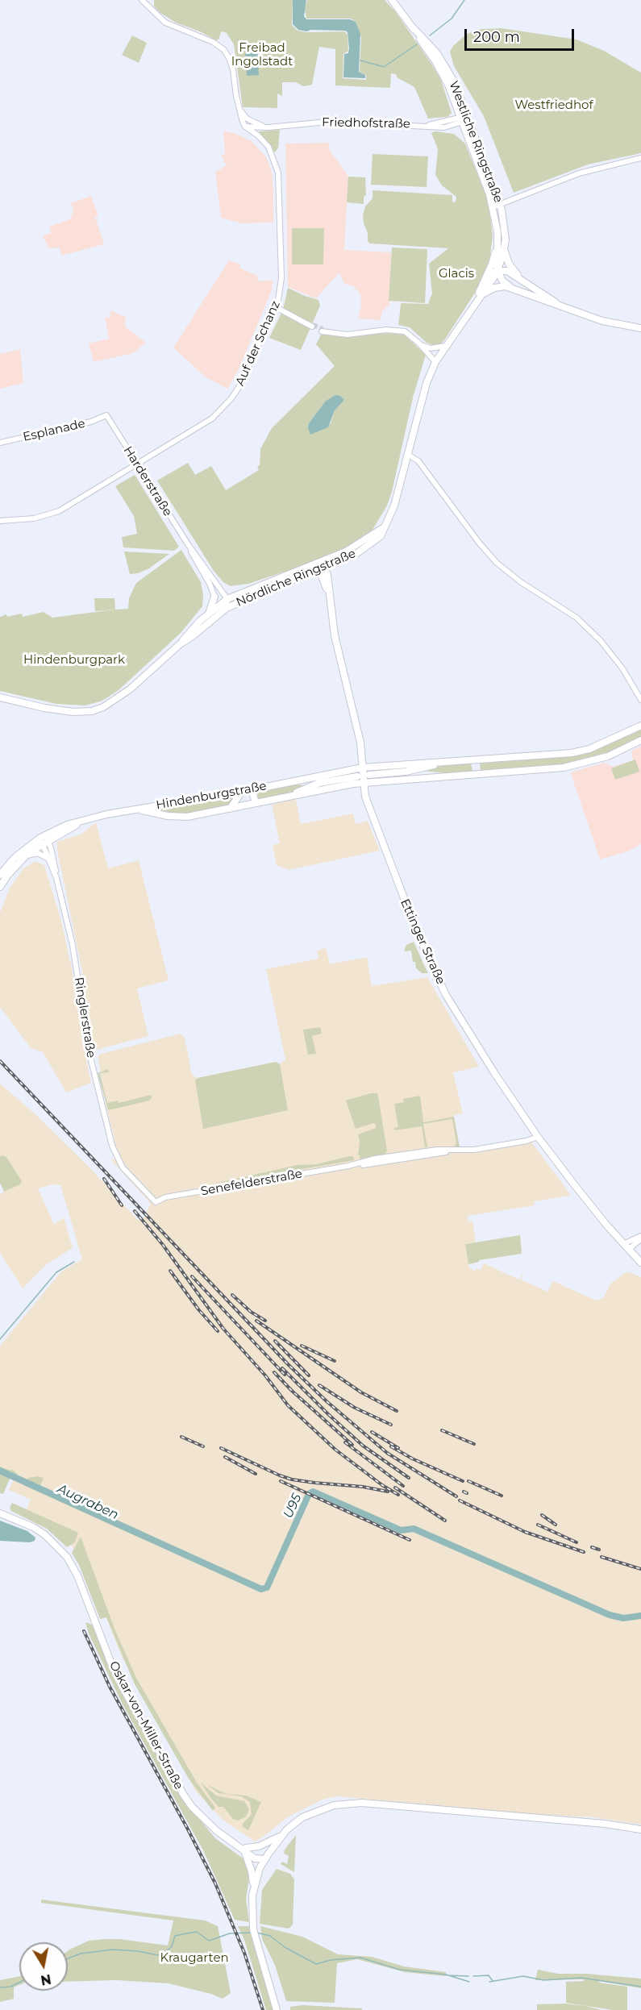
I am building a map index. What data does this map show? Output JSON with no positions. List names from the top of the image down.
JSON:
{
  "streets": {
    "main road": [
      "Westliche Ringstraße",
      "Nördliche Ringstraße",
      "Hindenburgstraße",
      "Ettinger Straße",
      "Oskar-von-Miller-Straße"
    ],
    "street": [
      "Friedhofstraße",
      "Auf der Schanz",
      "Esplanade",
      "Harderstraße",
      "Ringlerstraße",
      "Senefelderstraße"
    ]
  },
  "crossings": [
    ["Friedhofstraße", "Westliche Ringstraße"],
    ["Friedhofstraße", "Auf der Schanz"],
    ["Westliche Ringstraße", "Nördliche Ringstraße"],
    ["Auf der Schanz", "Harderstraße"],
    ["Esplanade", "Harderstraße"],
    ["Harderstraße", "Nördliche Ringstraße"],
    ["Nördliche Ringstraße", "Ettinger Straße"],
    ["Hindenburgstraße", "Ettinger Straße"],
    ["Hindenburgstraße", "Ringlerstraße"],
    ["Ettinger Straße", "Senefelderstraße"],
    ["Ringlerstraße", "Senefelderstraße"]
  ],
  "water": ["Augraben", "U95"],
  "parks": [
    "Freibad Ingolstadt",
    "Westfriedhof",
    "Glacis",
    "Hindenburgpark",
    "Kraugarten"
  ],
  "scale_bar": "200 m",
  "north": "bottom"
}
